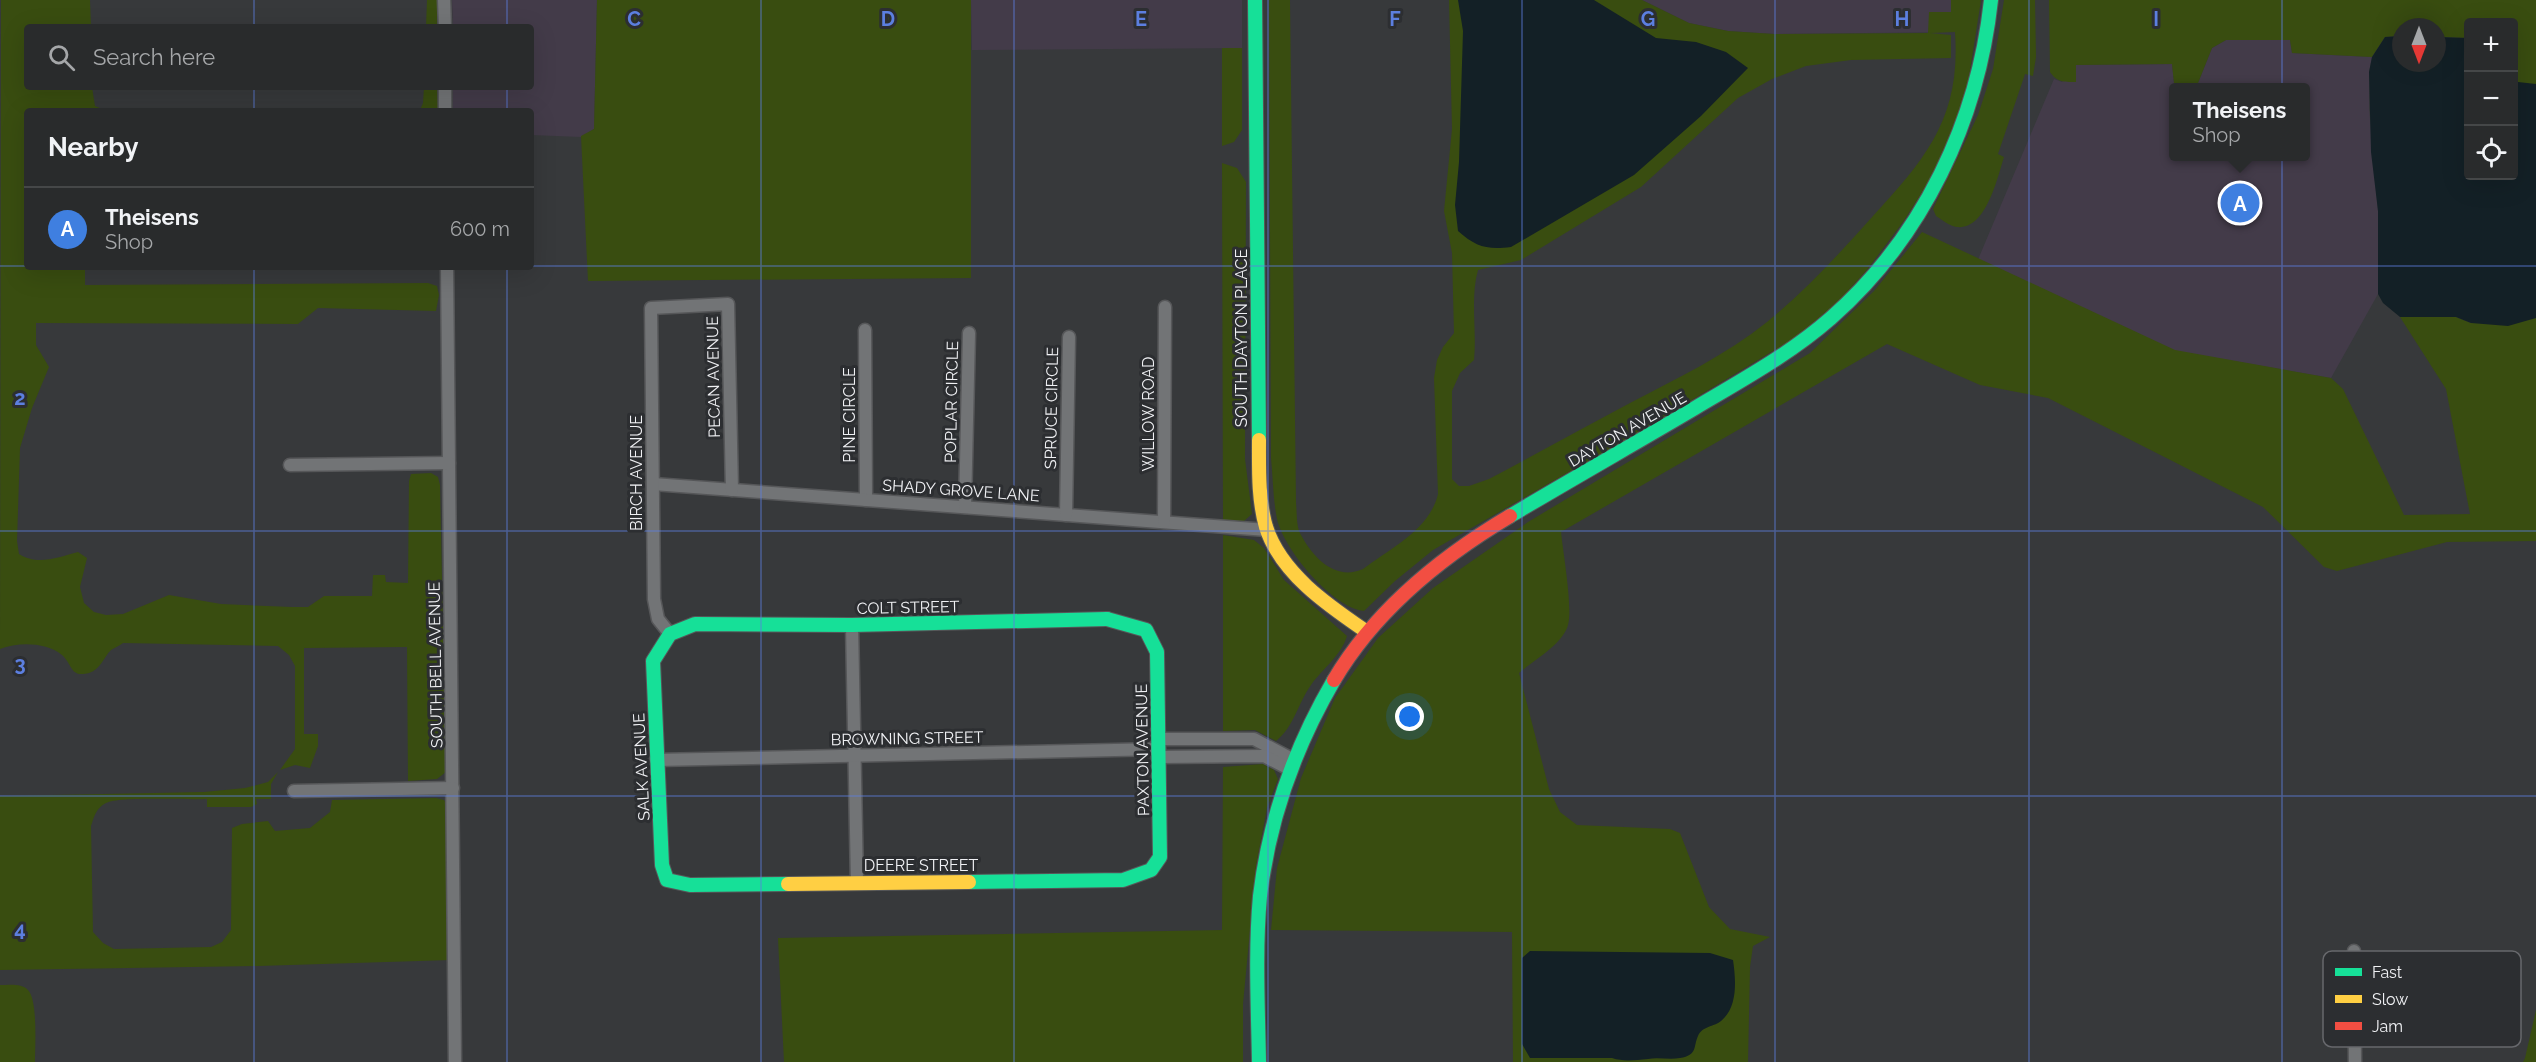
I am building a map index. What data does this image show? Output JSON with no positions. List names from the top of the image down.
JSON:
{
  "streets": {
    "street": [
      "SOUTH DAYTON PLACE",
      "PECAN AVENUE",
      "POPLAR CIRCLE",
      "SPRUCE CIRCLE",
      "WILLOW ROAD",
      "PINE CIRCLE",
      "DAYTON AVENUE",
      "BIRCH AVENUE",
      "SHADY GROVE LANE",
      "COLT STREET",
      "SOUTH BELL AVENUE",
      "BROWNING STREET",
      "PAXTON AVENUE",
      "SALK AVENUE",
      "DEERE STREET"
    ]
  },
  "crossings": [
    ["SOUTH DAYTON PLACE", "DAYTON AVENUE"],
    ["SOUTH DAYTON PLACE", "SHADY GROVE LANE"],
    ["PECAN AVENUE", "BIRCH AVENUE"],
    ["PECAN AVENUE", "SHADY GROVE LANE"],
    ["POPLAR CIRCLE", "SHADY GROVE LANE"],
    ["SPRUCE CIRCLE", "SHADY GROVE LANE"],
    ["WILLOW ROAD", "SHADY GROVE LANE"],
    ["PINE CIRCLE", "SHADY GROVE LANE"],
    ["DAYTON AVENUE", "BROWNING STREET"],
    ["BIRCH AVENUE", "SHADY GROVE LANE"],
    ["BIRCH AVENUE", "COLT STREET"],
    ["BIRCH AVENUE", "SALK AVENUE"],
    ["COLT STREET", "PAXTON AVENUE"],
    ["COLT STREET", "SALK AVENUE"],
    ["BROWNING STREET", "PAXTON AVENUE"],
    ["BROWNING STREET", "SALK AVENUE"],
    ["PAXTON AVENUE", "DEERE STREET"],
    ["SALK AVENUE", "DEERE STREET"]
  ],
  "legend": ["Fast", "Slow", "Jam"],
  "north": "bottom",
  "page": {
    "map_buttons": ["+", "−"],
    "search": "Search here",
    "popup": ["Theisens", "Shop"],
    "heading": "Nearby",
    "pins": "A",
    "list": [
      {
        "mark": "A",
        "name": "Theisens",
        "note": "Shop",
        "value": "600 m"
      }
    ]
  },
  "grid": {
    "columns": [
      "C",
      "D",
      "E",
      "F",
      "G",
      "H",
      "I"
    ],
    "rows": ["2", "3", "4"]
  }
}
